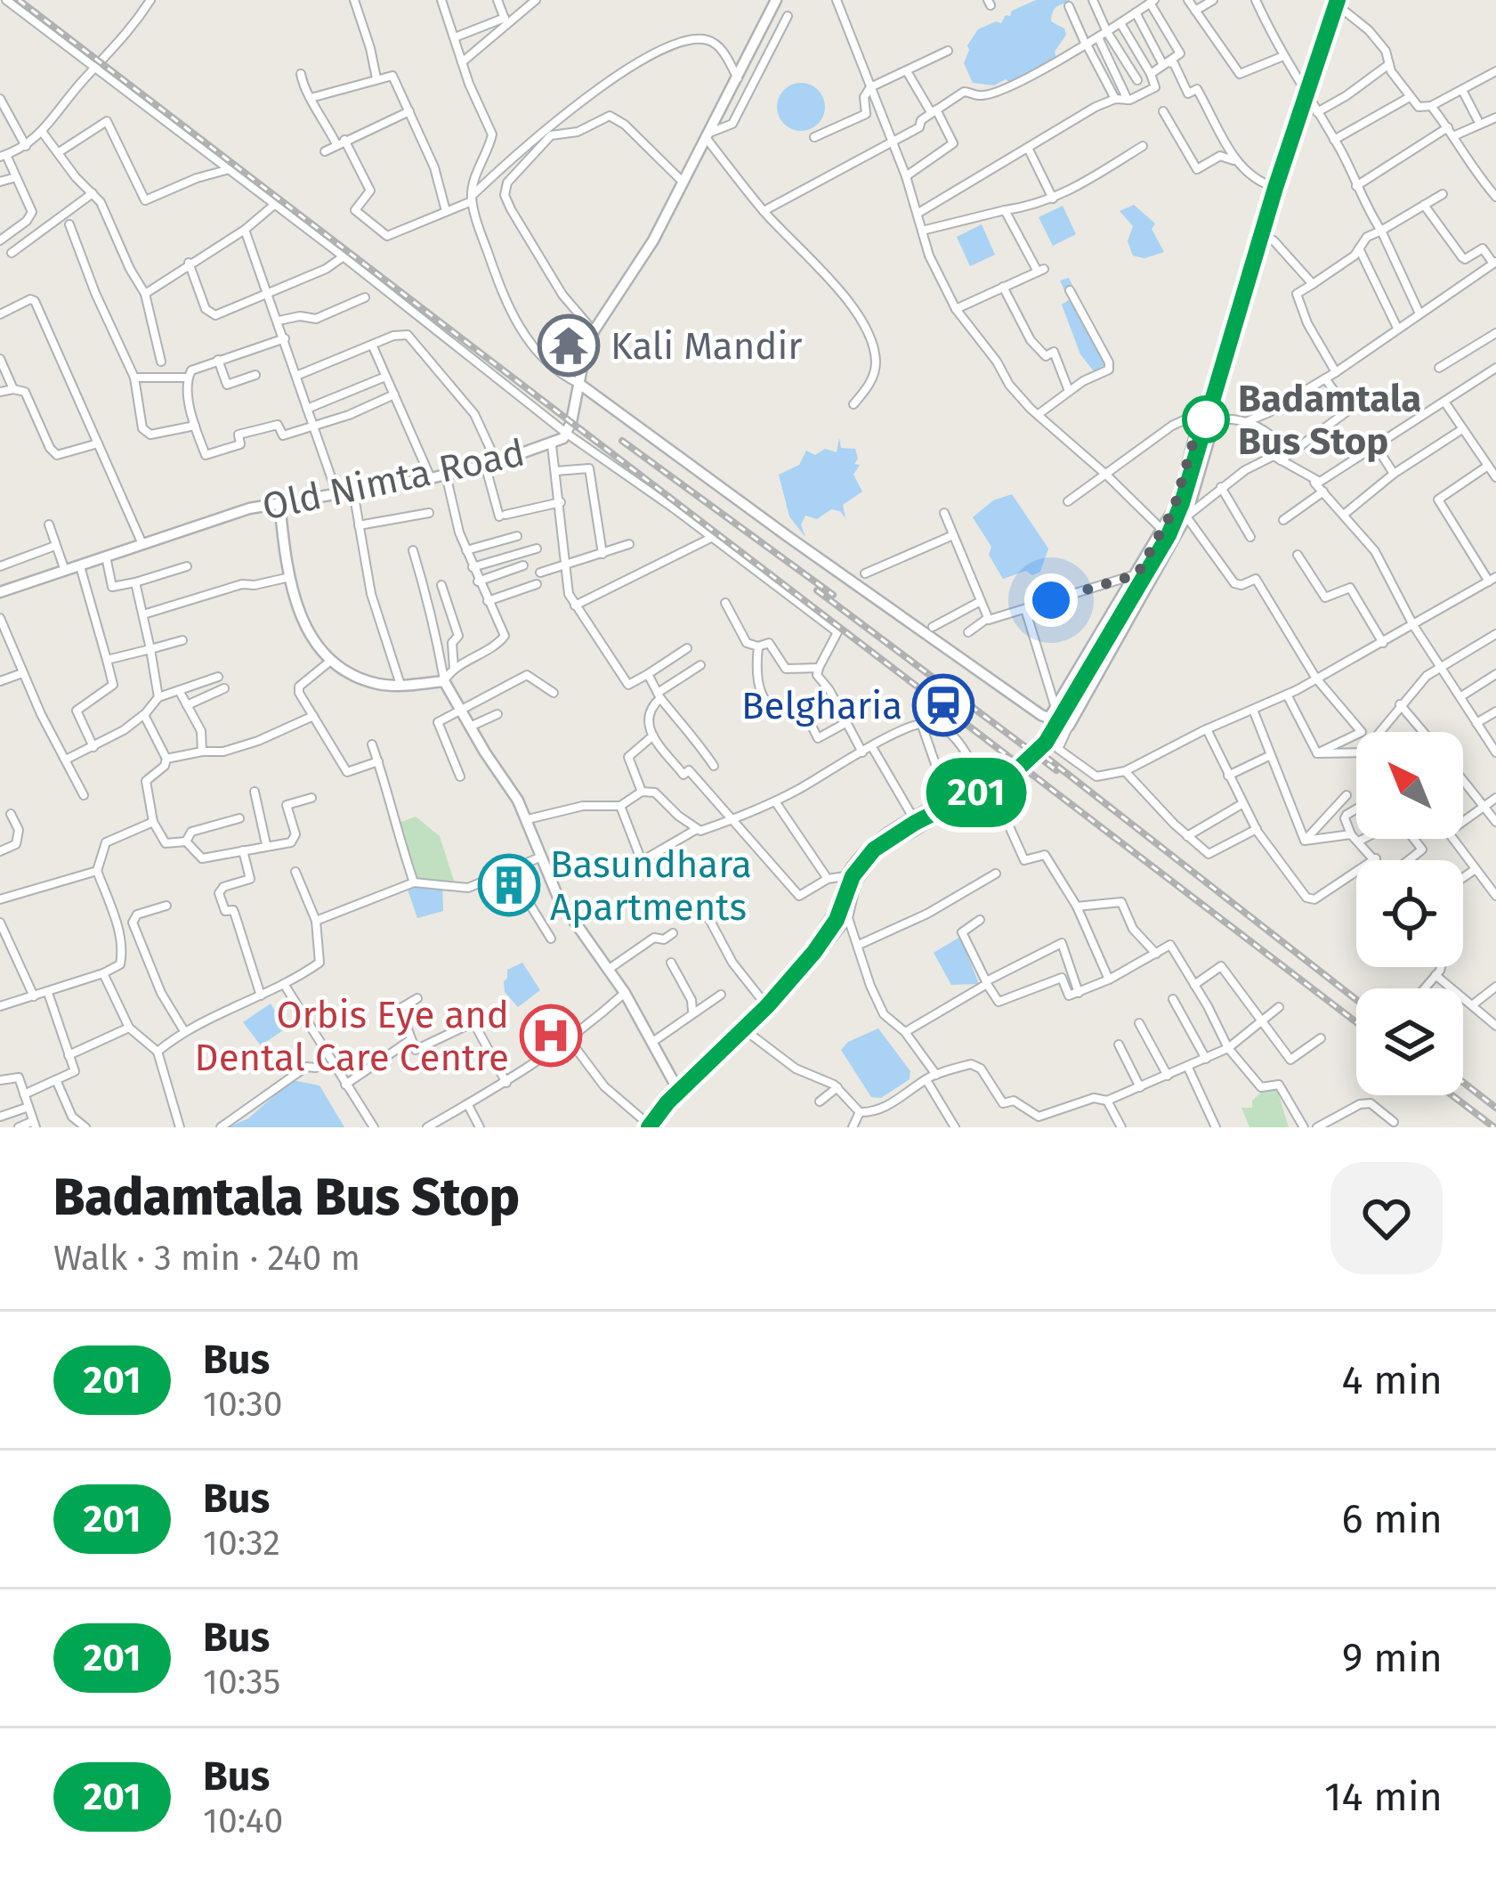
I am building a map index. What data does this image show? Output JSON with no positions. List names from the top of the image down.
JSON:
{
  "streets": {
    "street": ["Old Nimta Road"]
  },
  "places": {
    "temple": ["Kali Mandir"],
    "other": ["Badamtala Bus Stop"],
    "station": ["Belgharia"],
    "building": ["Basundhara Apartments"],
    "hospital": ["Orbis Eye and Dental Care Centre"]
  },
  "lines": ["bus line 201"],
  "north": "top left",
  "page": {
    "on_map": "201",
    "heading": ["Badamtala Bus Stop", "Walk · 3 min · 240 m"],
    "list": [
      {
        "mark": "201",
        "name": "Bus",
        "note": "10:30",
        "value": "4 min"
      },
      {
        "mark": "201",
        "name": "Bus",
        "note": "10:32",
        "value": "6 min"
      },
      {
        "mark": "201",
        "name": "Bus",
        "note": "10:35",
        "value": "9 min"
      },
      {
        "mark": "201",
        "name": "Bus",
        "note": "10:40",
        "value": "14 min"
      }
    ]
  }
}
